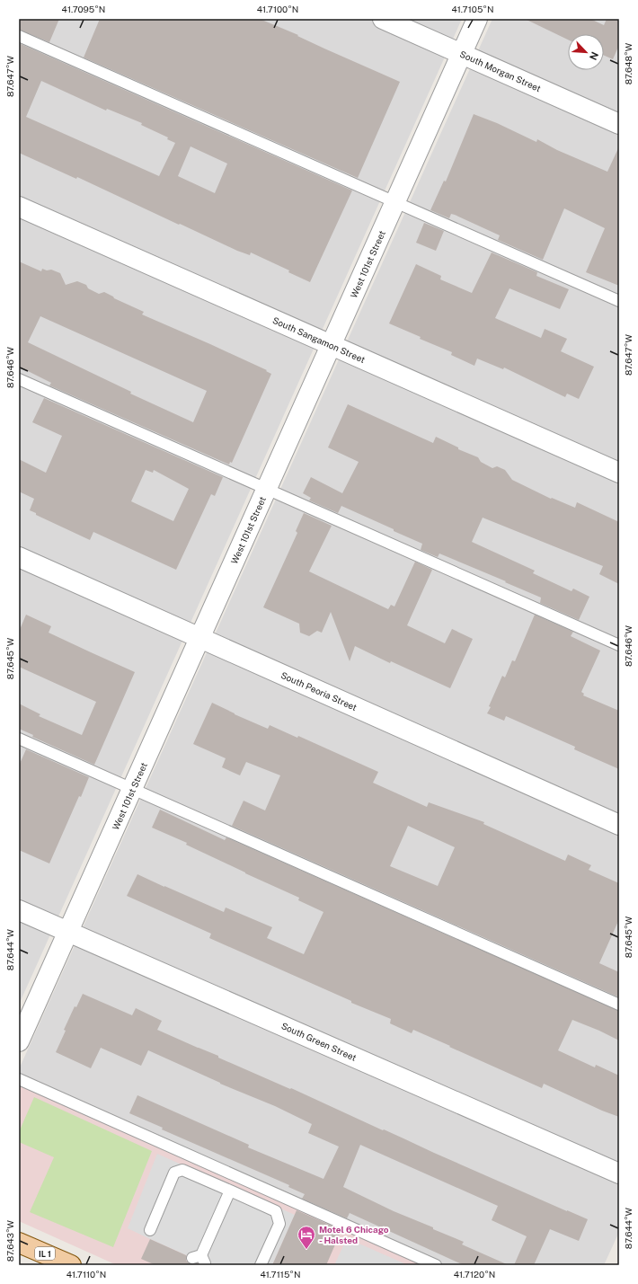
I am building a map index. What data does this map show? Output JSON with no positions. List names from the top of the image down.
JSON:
{
  "streets": {
    "main road": ["IL 1"],
    "street": [
      "South Morgan Street",
      "West 101st Street",
      "South Sangamon Street",
      "South Peoria Street",
      "South Green Street"
    ]
  },
  "crossings": [
    ["South Morgan Street", "West 101st Street"],
    ["West 101st Street", "South Sangamon Street"],
    ["West 101st Street", "South Peoria Street"],
    ["West 101st Street", "South Green Street"]
  ],
  "places": {
    "hotel": ["Motel 6 Chicago - Halsted"]
  },
  "north": "bottom right",
  "coordinates": [
    "41.7095°N",
    "41.7100°N",
    "41.7105°N",
    "87.648°W",
    "87.647°W",
    "87.646°W",
    "87.645°W",
    "87.644°W",
    "87.643°W",
    "41.7110°N",
    "41.7115°N",
    "41.7120°N"
  ]
}
